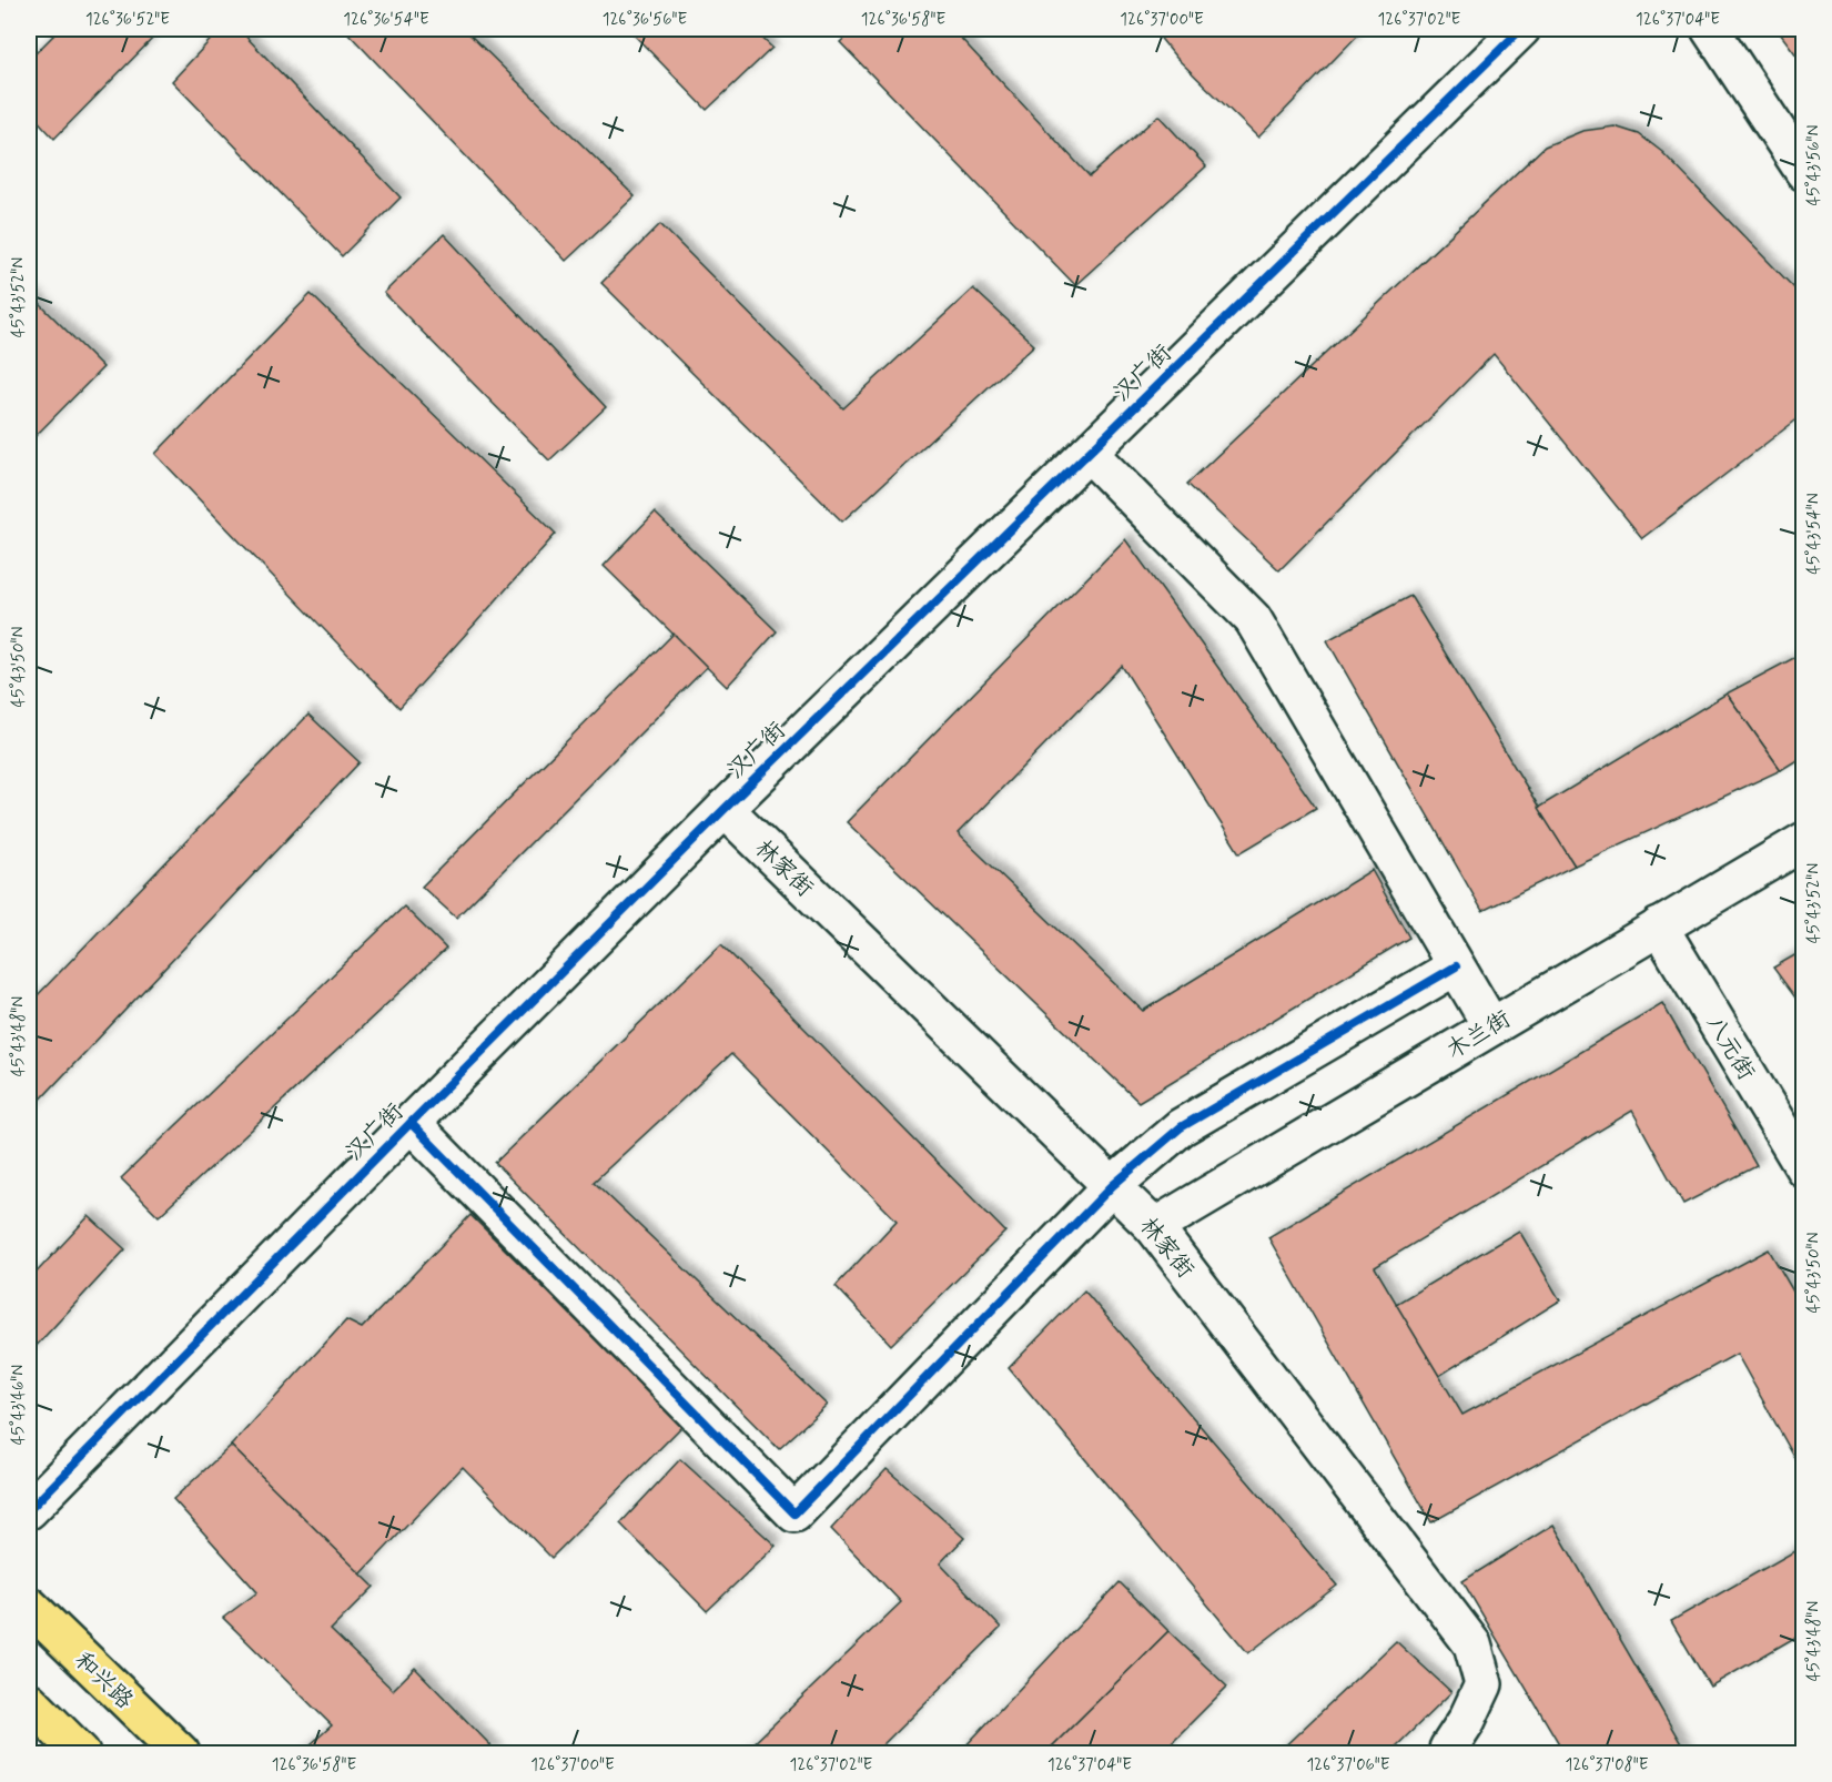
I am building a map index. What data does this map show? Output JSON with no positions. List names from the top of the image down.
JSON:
{
  "streets": {
    "highway": ["和兴路"],
    "street": [
      "汉广街",
      "林家街",
      "木兰街",
      "八元街"
    ]
  },
  "crossings": [
    ["汉广街", "林家街"],
    ["林家街", "木兰街"],
    ["木兰街", "八元街"]
  ],
  "coordinates": [
    "126°36'52\"E",
    "126°36'54\"E",
    "126°36'56\"E",
    "126°36'58\"E",
    "126°37'00\"E",
    "126°37'02\"E",
    "126°37'04\"E",
    "45°43'56\"N",
    "45°43'52\"N",
    "45°43'54\"N",
    "45°43'50\"N",
    "45°43'48\"N",
    "45°43'46\"N",
    "126°37'06\"E",
    "126°37'08\"E"
  ]
}
